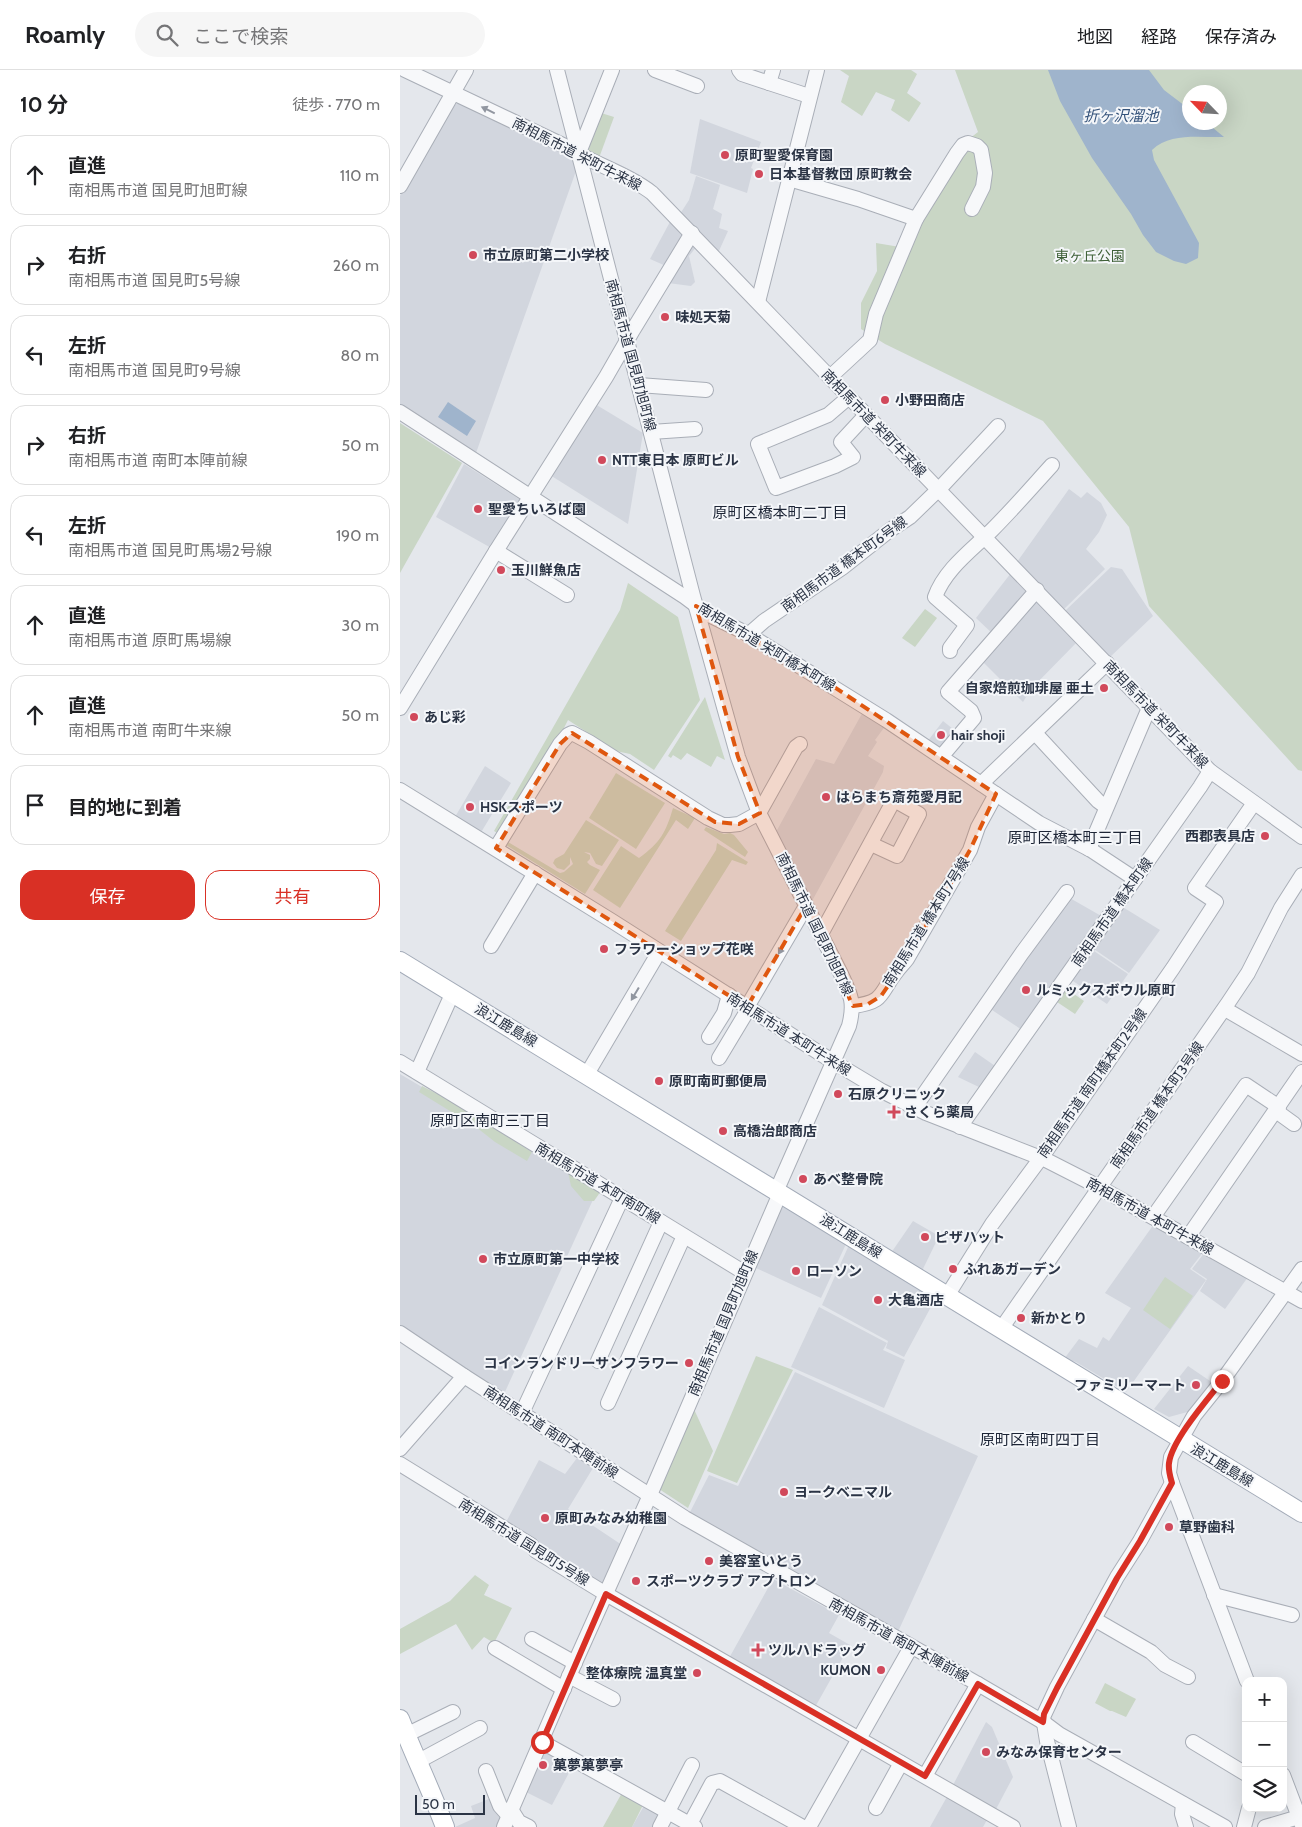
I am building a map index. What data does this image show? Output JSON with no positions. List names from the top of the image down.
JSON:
{
  "streets": {
    "main road": ["浪江鹿島線"],
    "street": [
      "南相馬市道 栄町牛来線",
      "南相馬市道 国見町旭町線",
      "南相馬市道 橋本町6号線",
      "南相馬市道 栄町橋本町線",
      "南相馬市道 橋本町線",
      "南相馬市道 橋本町7号線",
      "南相馬市道 本町牛来線",
      "南相馬市道 南町橋本町2号線",
      "南相馬市道 橋本町3号線",
      "南相馬市道 本町南町線",
      "南相馬市道 南町本陣前線",
      "南相馬市道 国見町5号線"
    ]
  },
  "crossings": [
    ["南相馬市道 栄町牛来線", "南相馬市道 国見町旭町線"],
    ["南相馬市道 栄町牛来線", "南相馬市道 橋本町6号線"],
    ["南相馬市道 栄町牛来線", "南相馬市道 橋本町線"],
    ["南相馬市道 栄町牛来線", "南相馬市道 南町橋本町2号線"],
    ["南相馬市道 国見町旭町線", "南相馬市道 栄町橋本町線"],
    ["南相馬市道 国見町旭町線", "南相馬市道 橋本町7号線"],
    ["南相馬市道 国見町旭町線", "浪江鹿島線"],
    ["南相馬市道 国見町旭町線", "南相馬市道 本町牛来線"],
    ["南相馬市道 国見町旭町線", "南相馬市道 本町南町線"],
    ["南相馬市道 国見町旭町線", "南相馬市道 南町本陣前線"],
    ["南相馬市道 国見町旭町線", "南相馬市道 国見町5号線"],
    ["南相馬市道 橋本町6号線", "南相馬市道 栄町橋本町線"],
    ["南相馬市道 栄町橋本町線", "南相馬市道 橋本町線"],
    ["南相馬市道 栄町橋本町線", "南相馬市道 橋本町7号線"],
    ["南相馬市道 橋本町線", "南相馬市道 本町牛来線"],
    ["浪江鹿島線", "南相馬市道 南町橋本町2号線"],
    ["浪江鹿島線", "南相馬市道 橋本町3号線"],
    ["南相馬市道 本町牛来線", "南相馬市道 南町橋本町2号線"],
    ["南相馬市道 本町牛来線", "南相馬市道 橋本町3号線"]
  ],
  "districts": [
    "原町区橋本町二丁目",
    "原町区橋本町三丁目",
    "原町区南町三丁目",
    "原町区南町四丁目"
  ],
  "water": ["折ヶ沢溜池"],
  "parks": ["東ヶ丘公園"],
  "places": {
    "other": [
      "原町聖愛保育園",
      "日本基督教団 原町教会",
      "市立原町第二小学校",
      "味処天菊",
      "小野田商店",
      "NTT東日本 原町ビル",
      "聖愛ちいろば園",
      "玉川鮮魚店",
      "自家焙煎珈琲屋 亜土",
      "あじ彩",
      "hair shoji",
      "はらまち斎苑愛月記",
      "HSKスポーツ",
      "西郡表具店",
      "フラワーショップ花咲",
      "ルミックスボウル原町",
      "原町南町郵便局",
      "石原クリニック",
      "高橋治郎商店",
      "あべ整骨院",
      "ピザハット",
      "市立原町第一中学校",
      "ふれあガーデン",
      "ローソン",
      "大亀酒店",
      "新かとり",
      "コインランドリーサンフラワー",
      "ファミリーマート",
      "ヨークベニマル",
      "原町みなみ幼稚園",
      "草野歯科",
      "美容室いとう",
      "スポーツクラブ アプトロン",
      "KUMON",
      "整体療院 温真堂",
      "みなみ保育センター",
      "菓夢菓夢亭"
    ],
    "health": ["さくら薬局", "ツルハドラッグ"]
  },
  "scale_bar": "50 m",
  "north": "top left",
  "page": {
    "header": "Roamly",
    "search": "ここで検索",
    "nav": ["地図", "経路", "保存済み"],
    "heading": ["10 分", "徒歩 · 770 m"],
    "list": [
      ["直進", "南相馬市道 国見町旭町線", "110 m"],
      ["右折", "南相馬市道 国見町5号線", "260 m"],
      ["左折", "南相馬市道 国見町9号線", "80 m"],
      ["右折", "南相馬市道 南町本陣前線", "50 m"],
      ["左折", "南相馬市道 国見町馬場2号線", "190 m"],
      ["直進", "南相馬市道 原町馬場線", "30 m"],
      ["直進", "南相馬市道 南町牛来線", "50 m"],
      "目的地に到着"
    ],
    "buttons": ["保存", "共有"],
    "map_buttons": ["+", "−"],
    "scale": "50 m"
  }
}
